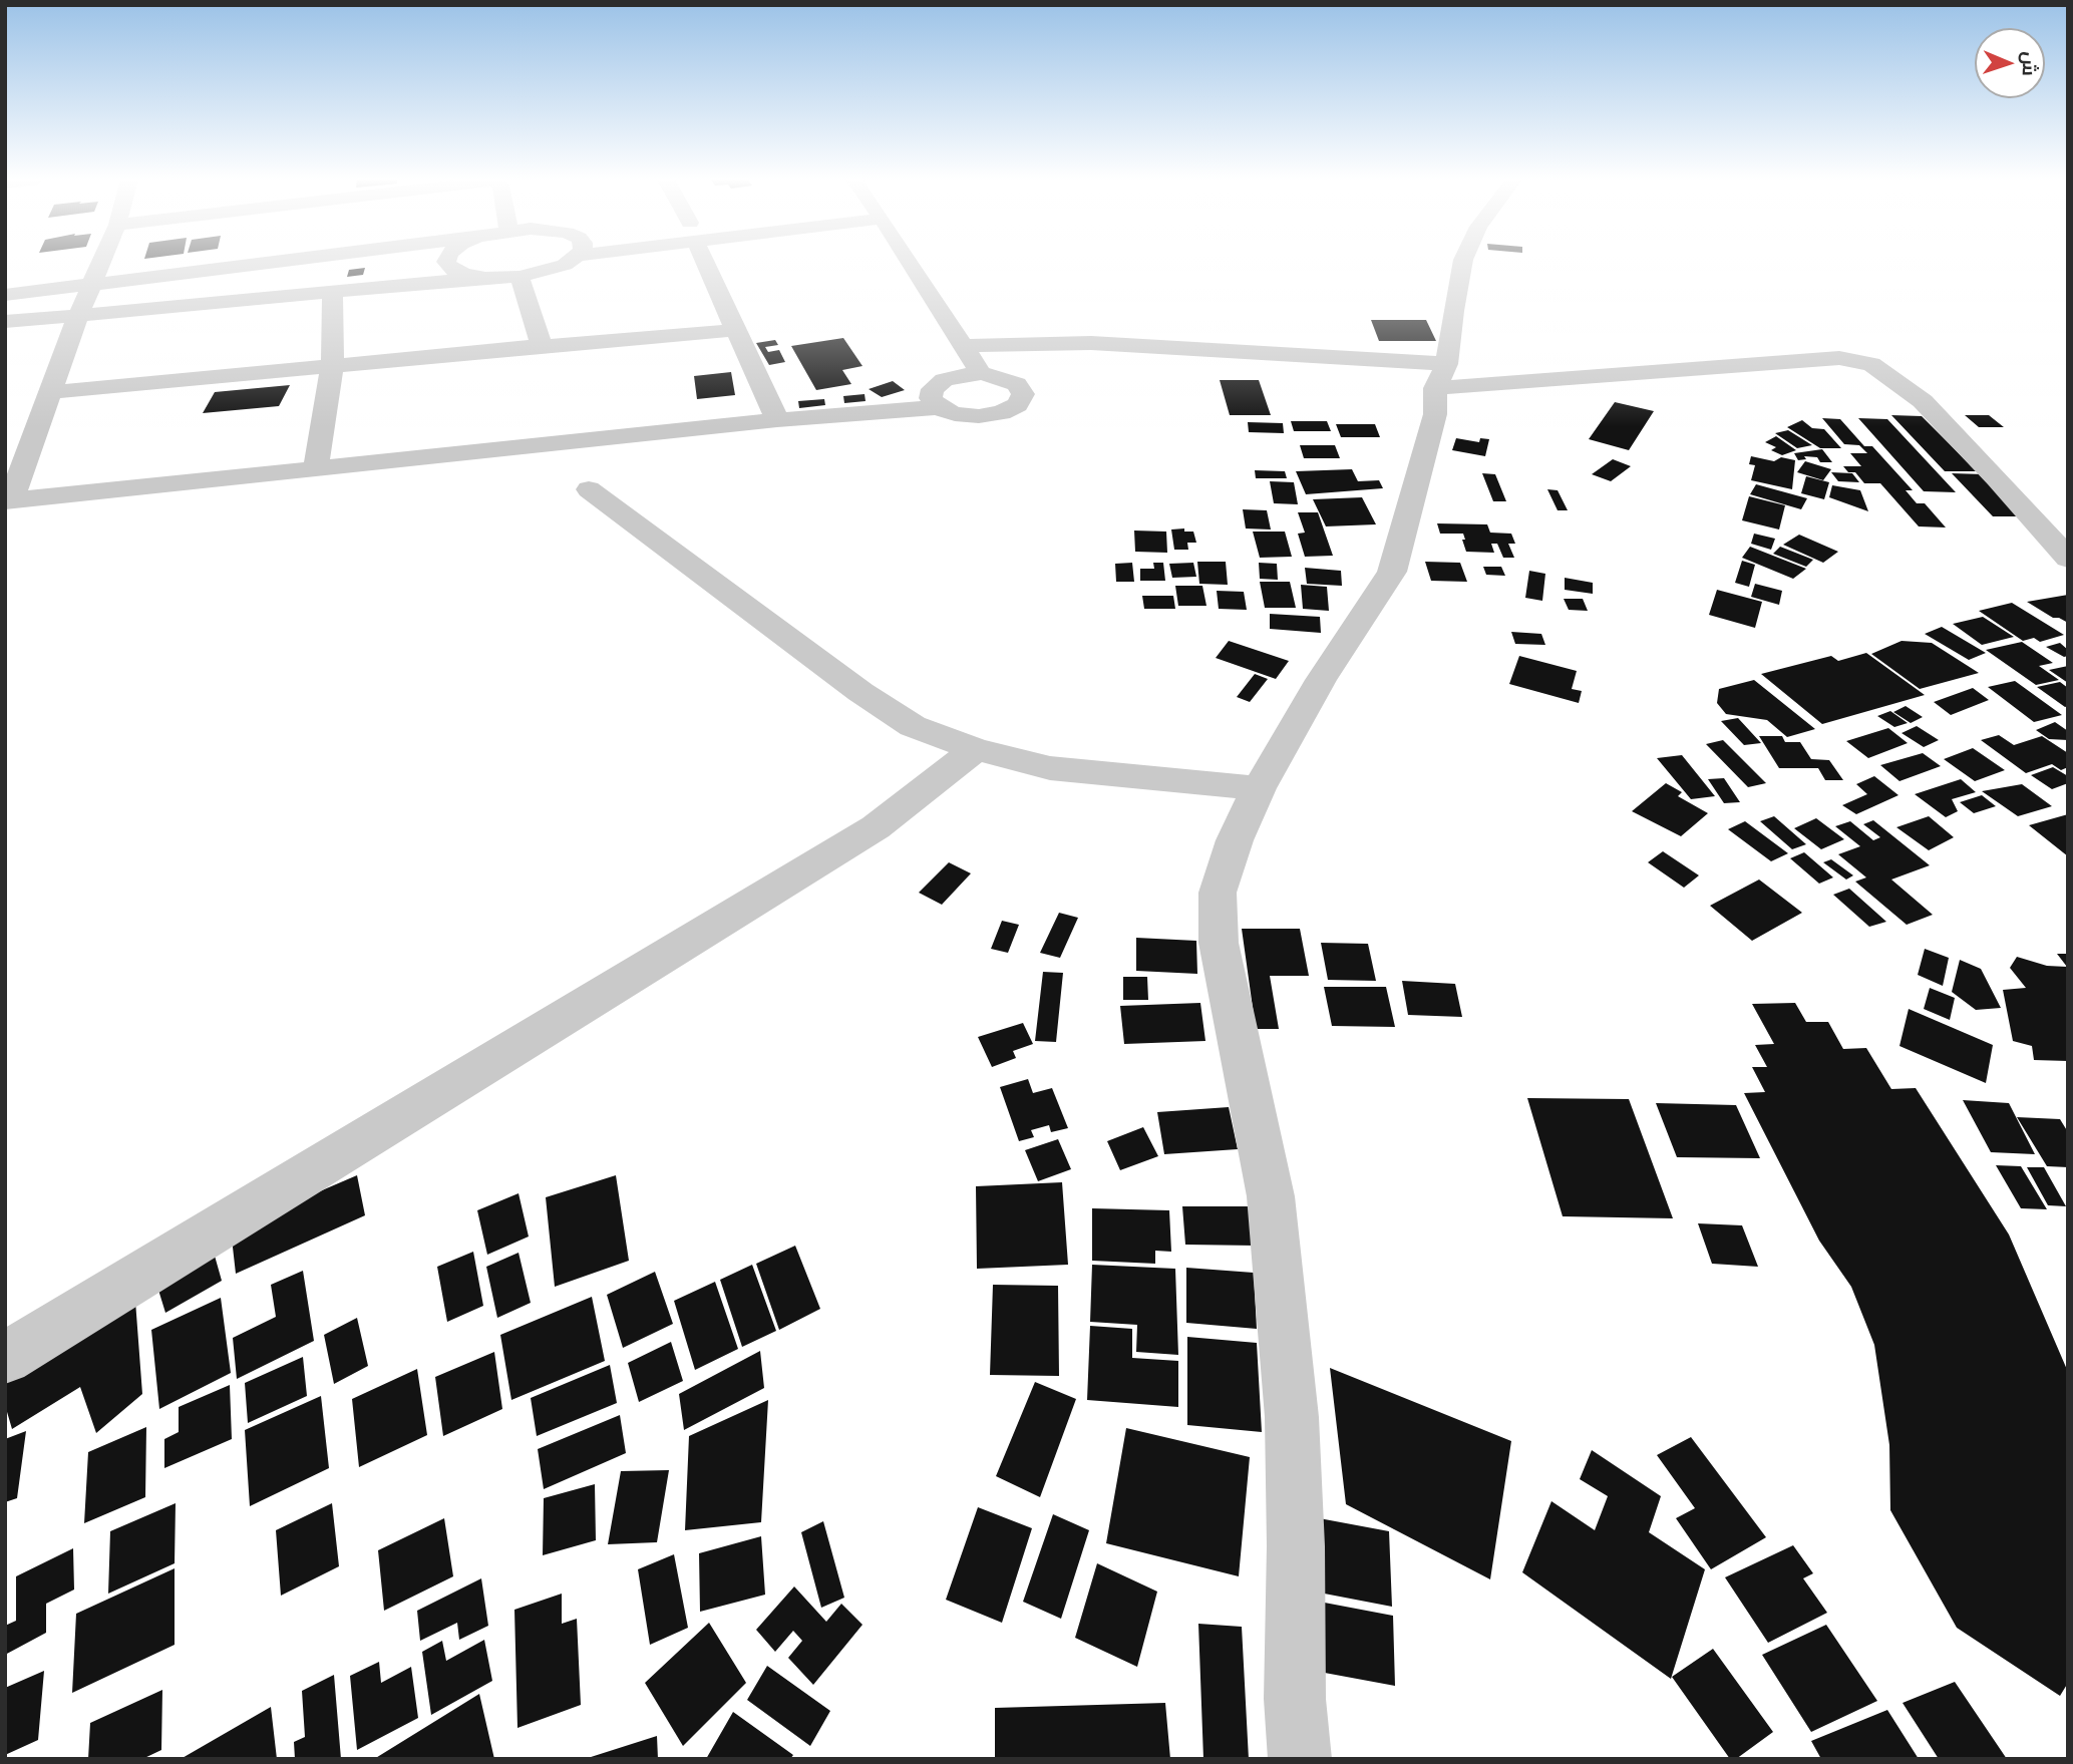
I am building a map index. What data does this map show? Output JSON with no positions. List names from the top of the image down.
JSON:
{
  "north": "right"
}
